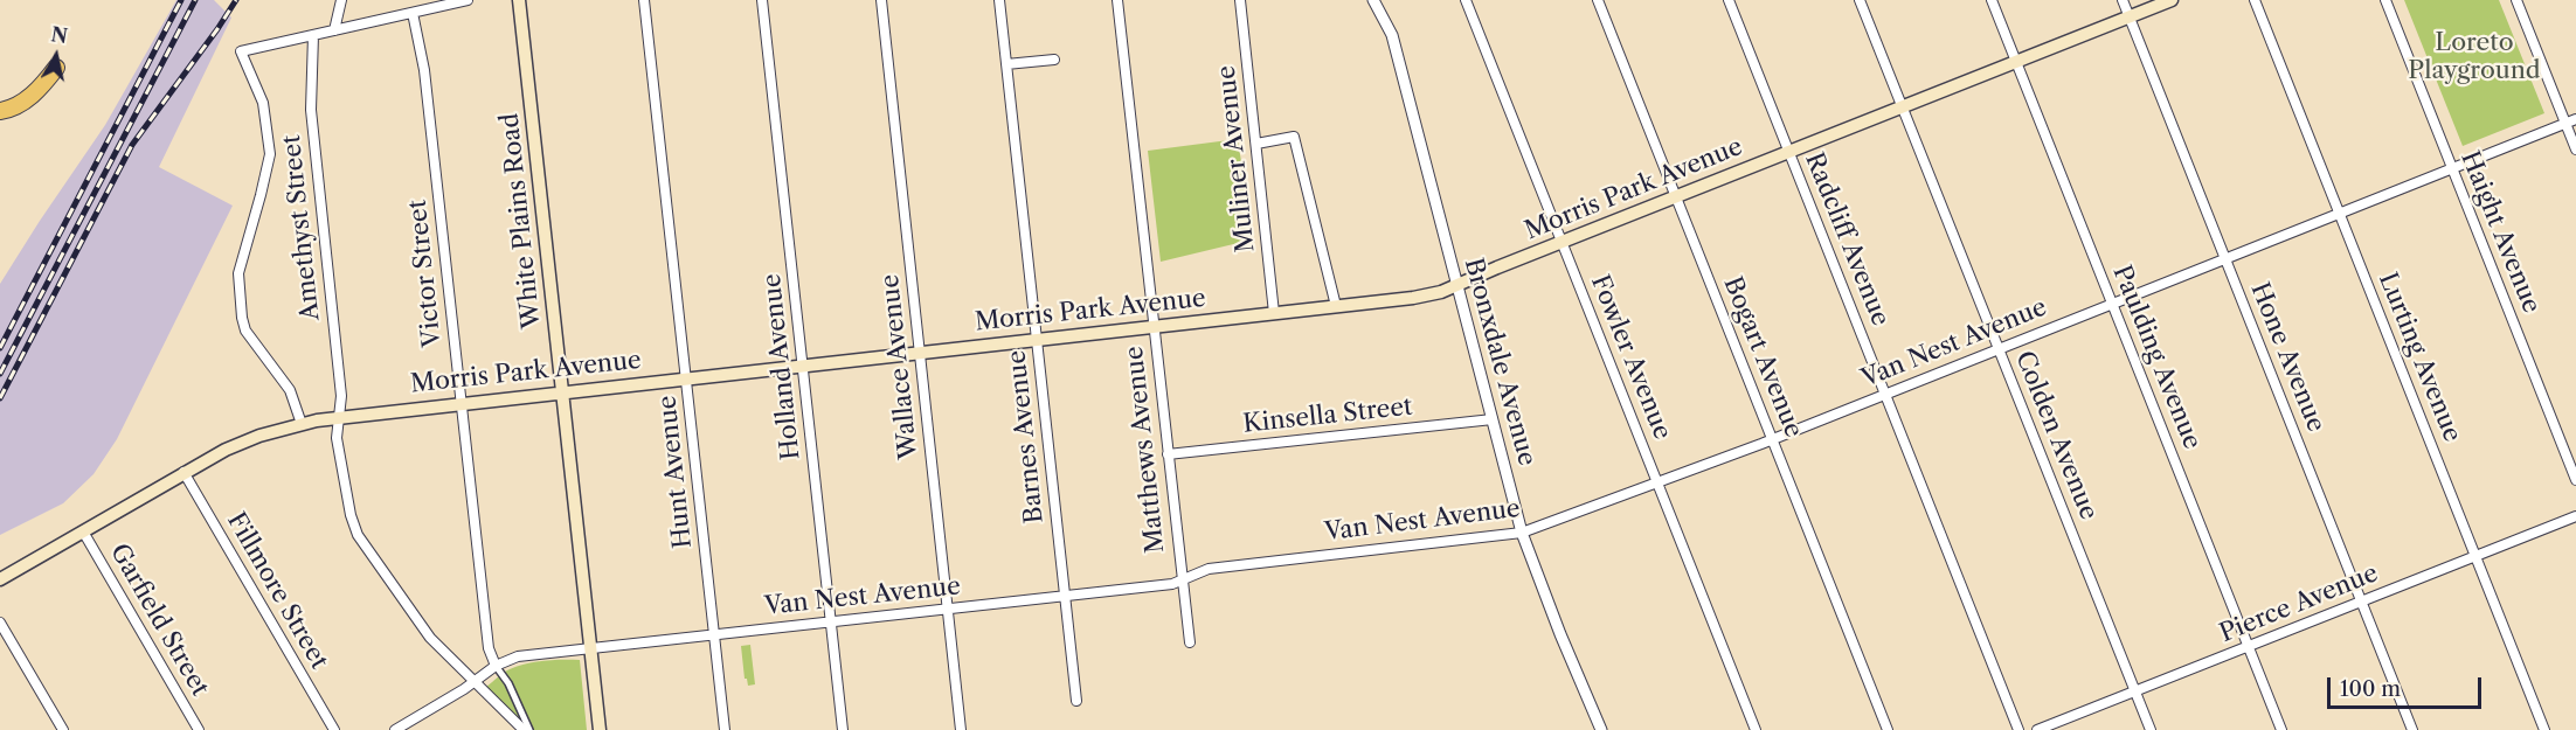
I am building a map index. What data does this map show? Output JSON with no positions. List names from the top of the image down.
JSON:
{
  "streets": {
    "main road": ["Morris Park Avenue", "White Plains Road"],
    "street": [
      "Muliner Avenue",
      "Amethyst Street",
      "Haight Avenue",
      "Radcliff Avenue",
      "Victor Street",
      "Van Nest Avenue",
      "Fowler Avenue",
      "Bogart Avenue",
      "Paulding Avenue",
      "Hone Avenue",
      "Lurting Avenue",
      "Bronxdale Avenue",
      "Holland Avenue",
      "Wallace Avenue",
      "Kinsella Street",
      "Colden Avenue",
      "Barnes Avenue",
      "Matthews Avenue",
      "Hunt Avenue",
      "Fillmore Street",
      "Pierce Avenue",
      "Garfield Street"
    ]
  },
  "crossings": [
    ["Muliner Avenue", "Morris Park Avenue"],
    ["Morris Park Avenue", "White Plains Road"],
    ["Morris Park Avenue", "Amethyst Street"],
    ["Morris Park Avenue", "Radcliff Avenue"],
    ["Morris Park Avenue", "Victor Street"],
    ["Morris Park Avenue", "Fowler Avenue"],
    ["Morris Park Avenue", "Bogart Avenue"],
    ["Morris Park Avenue", "Paulding Avenue"],
    ["Morris Park Avenue", "Hone Avenue"],
    ["Morris Park Avenue", "Bronxdale Avenue"],
    ["Morris Park Avenue", "Holland Avenue"],
    ["Morris Park Avenue", "Wallace Avenue"],
    ["Morris Park Avenue", "Colden Avenue"],
    ["Morris Park Avenue", "Barnes Avenue"],
    ["Morris Park Avenue", "Matthews Avenue"],
    ["Morris Park Avenue", "Hunt Avenue"],
    ["Morris Park Avenue", "Fillmore Street"],
    ["Morris Park Avenue", "Garfield Street"],
    ["White Plains Road", "Van Nest Avenue"],
    ["Amethyst Street", "Van Nest Avenue"],
    ["Haight Avenue", "Van Nest Avenue"],
    ["Radcliff Avenue", "Van Nest Avenue"],
    ["Victor Street", "Van Nest Avenue"],
    ["Van Nest Avenue", "Fowler Avenue"],
    ["Van Nest Avenue", "Bogart Avenue"],
    ["Van Nest Avenue", "Paulding Avenue"],
    ["Van Nest Avenue", "Hone Avenue"],
    ["Van Nest Avenue", "Lurting Avenue"],
    ["Van Nest Avenue", "Bronxdale Avenue"],
    ["Van Nest Avenue", "Holland Avenue"],
    ["Van Nest Avenue", "Wallace Avenue"],
    ["Van Nest Avenue", "Colden Avenue"],
    ["Van Nest Avenue", "Barnes Avenue"],
    ["Van Nest Avenue", "Matthews Avenue"],
    ["Van Nest Avenue", "Hunt Avenue"],
    ["Paulding Avenue", "Pierce Avenue"],
    ["Hone Avenue", "Pierce Avenue"],
    ["Lurting Avenue", "Pierce Avenue"],
    ["Bronxdale Avenue", "Kinsella Street"],
    ["Kinsella Street", "Matthews Avenue"],
    ["Colden Avenue", "Pierce Avenue"]
  ],
  "parks": ["Loreto Playground"],
  "scale_bar": "100 m",
  "north": "top"
}
